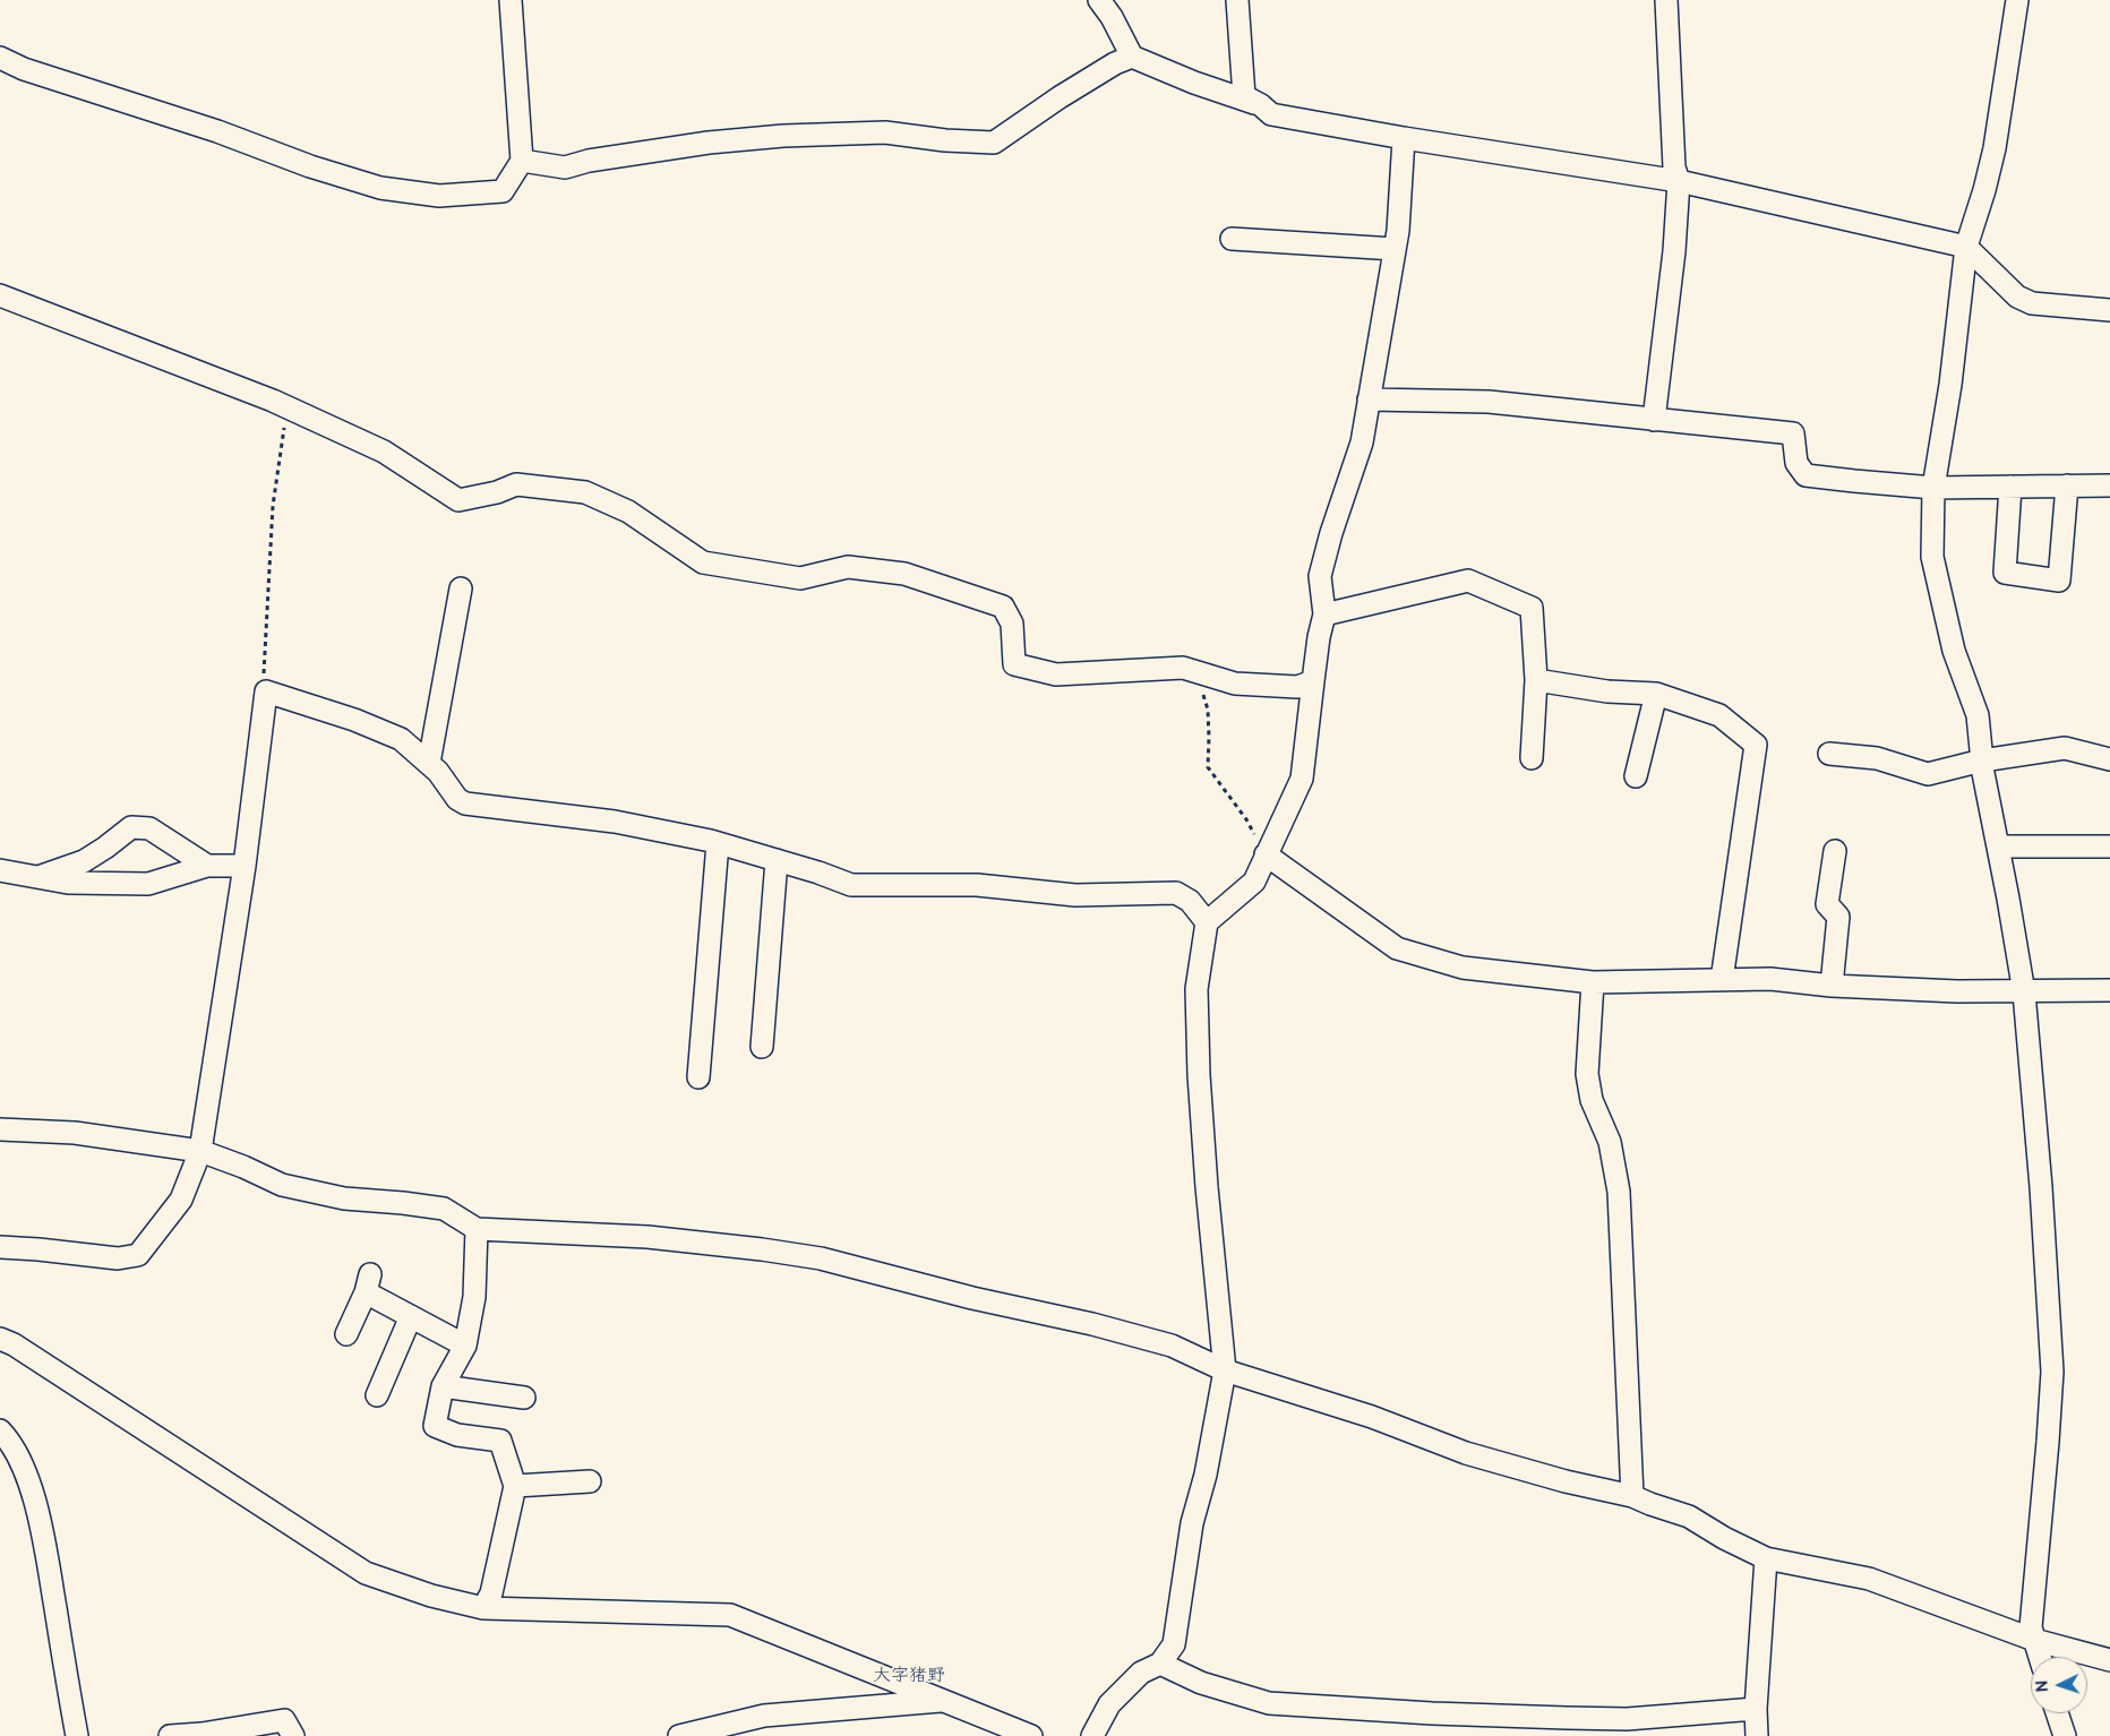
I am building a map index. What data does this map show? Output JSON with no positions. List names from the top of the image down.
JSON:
{
  "districts": ["大字猪野"],
  "north": "left"
}
